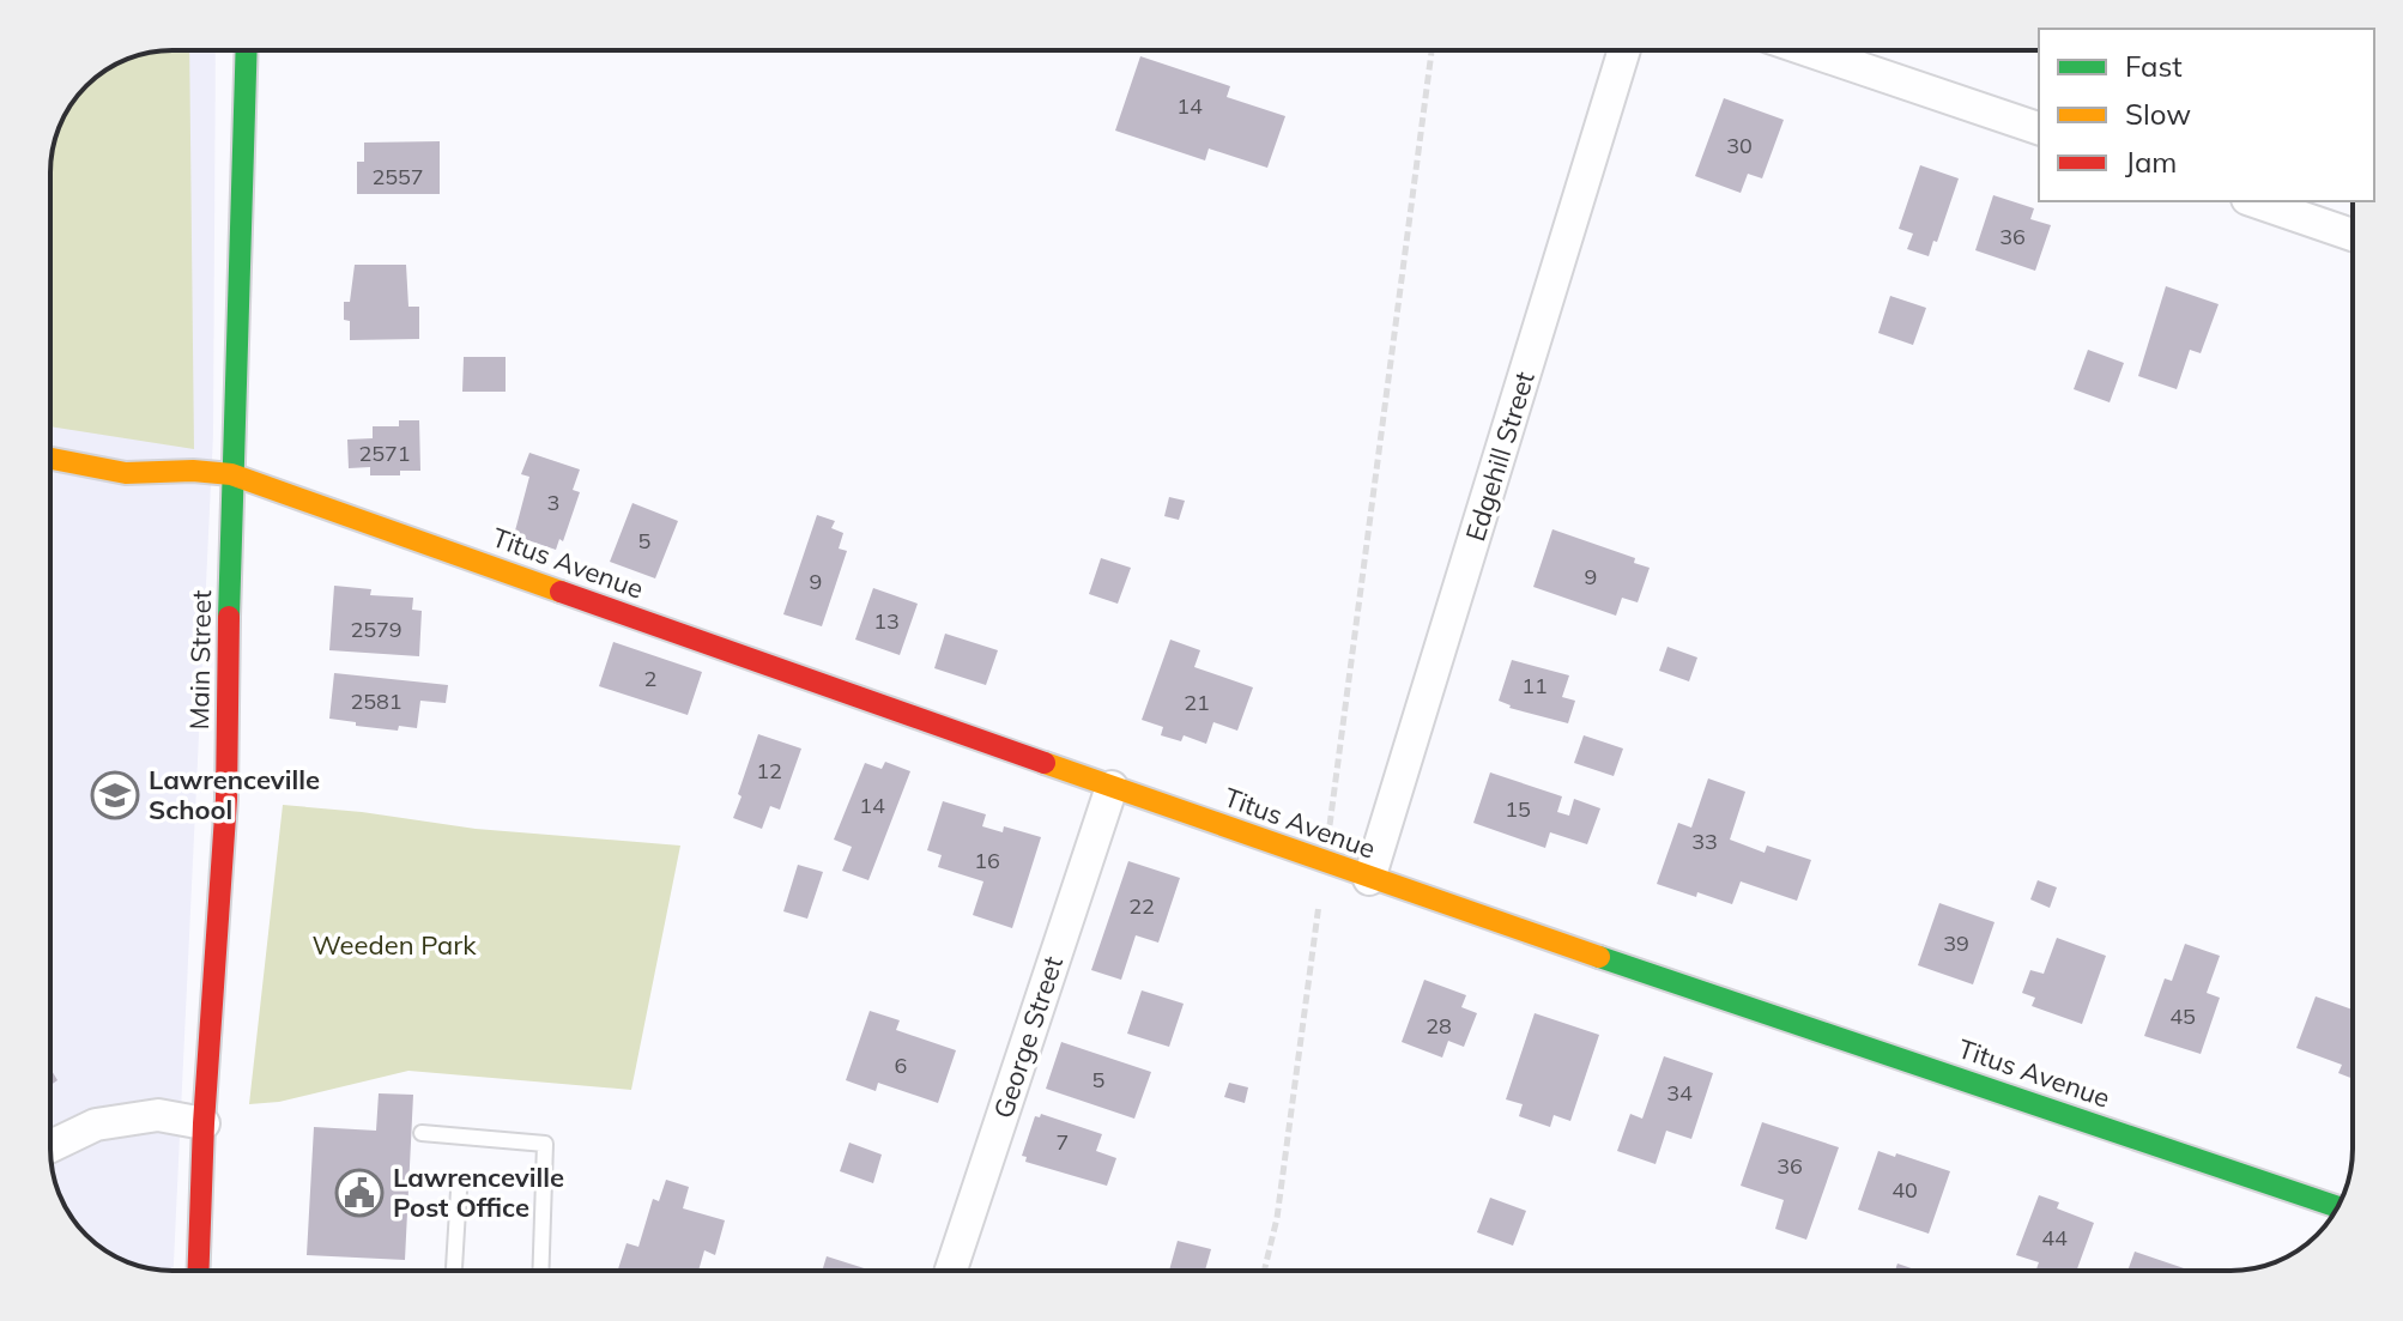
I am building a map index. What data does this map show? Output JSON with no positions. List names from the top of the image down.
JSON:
{
  "streets": {
    "main road": ["Titus Avenue", "Main Street"],
    "street": ["Edgehill Street", "George Street"]
  },
  "crossings": [
    ["Edgehill Street", "Titus Avenue"],
    ["Titus Avenue", "Main Street"],
    ["Titus Avenue", "George Street"]
  ],
  "parks": ["Weeden Park"],
  "places": {
    "school or university": ["Lawrenceville School"],
    "public building": ["Lawrenceville Post Office"]
  },
  "house_numbers": [
    "14",
    "30",
    "2557",
    "36",
    "2571",
    "3",
    "5",
    "9",
    "9",
    "13",
    "2579",
    "2",
    "11",
    "2581",
    "21",
    "12",
    "14",
    "15",
    "33",
    "16",
    "22",
    "39",
    "45",
    "28",
    "6",
    "5",
    "34",
    "7",
    "36",
    "40",
    "44"
  ],
  "legend": ["Fast", "Slow", "Jam"]
}
